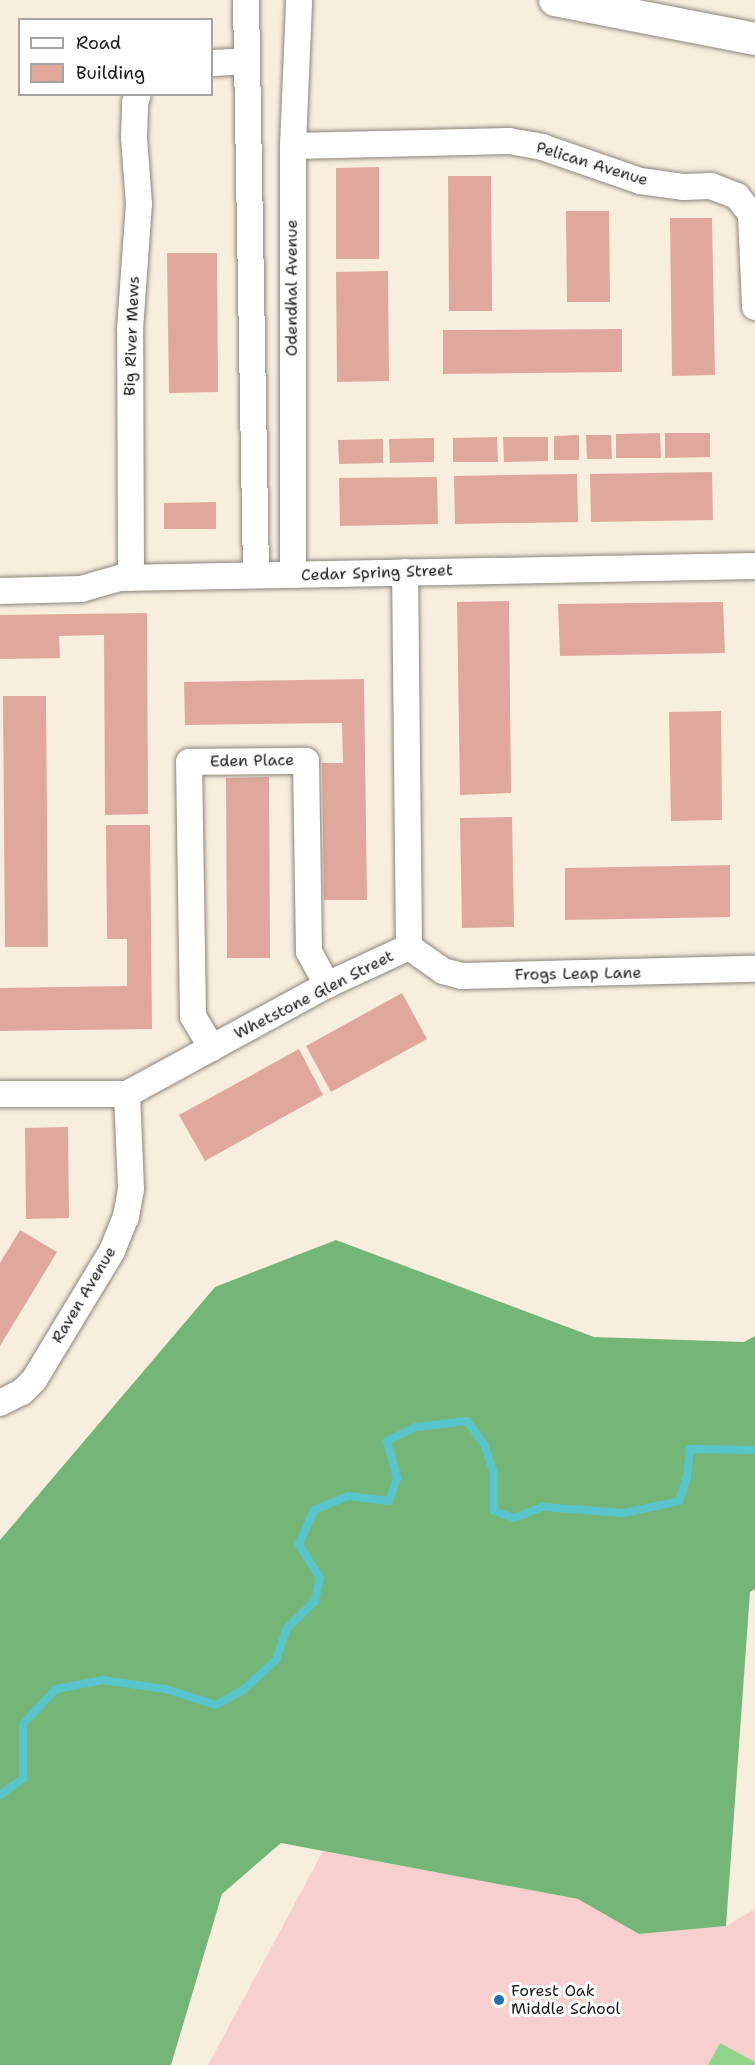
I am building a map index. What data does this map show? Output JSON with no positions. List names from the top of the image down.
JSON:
{
  "streets": {
    "street": [
      "Pelican Avenue",
      "Odendhal Avenue",
      "Big River Mews",
      "Cedar Spring Street",
      "Eden Place",
      "Frogs Leap Lane",
      "Whetstone Glen Street",
      "Raven Avenue"
    ]
  },
  "crossings": [
    ["Pelican Avenue", "Odendhal Avenue"],
    ["Odendhal Avenue", "Cedar Spring Street"],
    ["Big River Mews", "Cedar Spring Street"],
    ["Cedar Spring Street", "Whetstone Glen Street"],
    ["Eden Place", "Whetstone Glen Street"],
    ["Frogs Leap Lane", "Whetstone Glen Street"],
    ["Whetstone Glen Street", "Raven Avenue"]
  ],
  "places": ["Forest Oak Middle School"],
  "legend": ["Road", "Building"]
}
